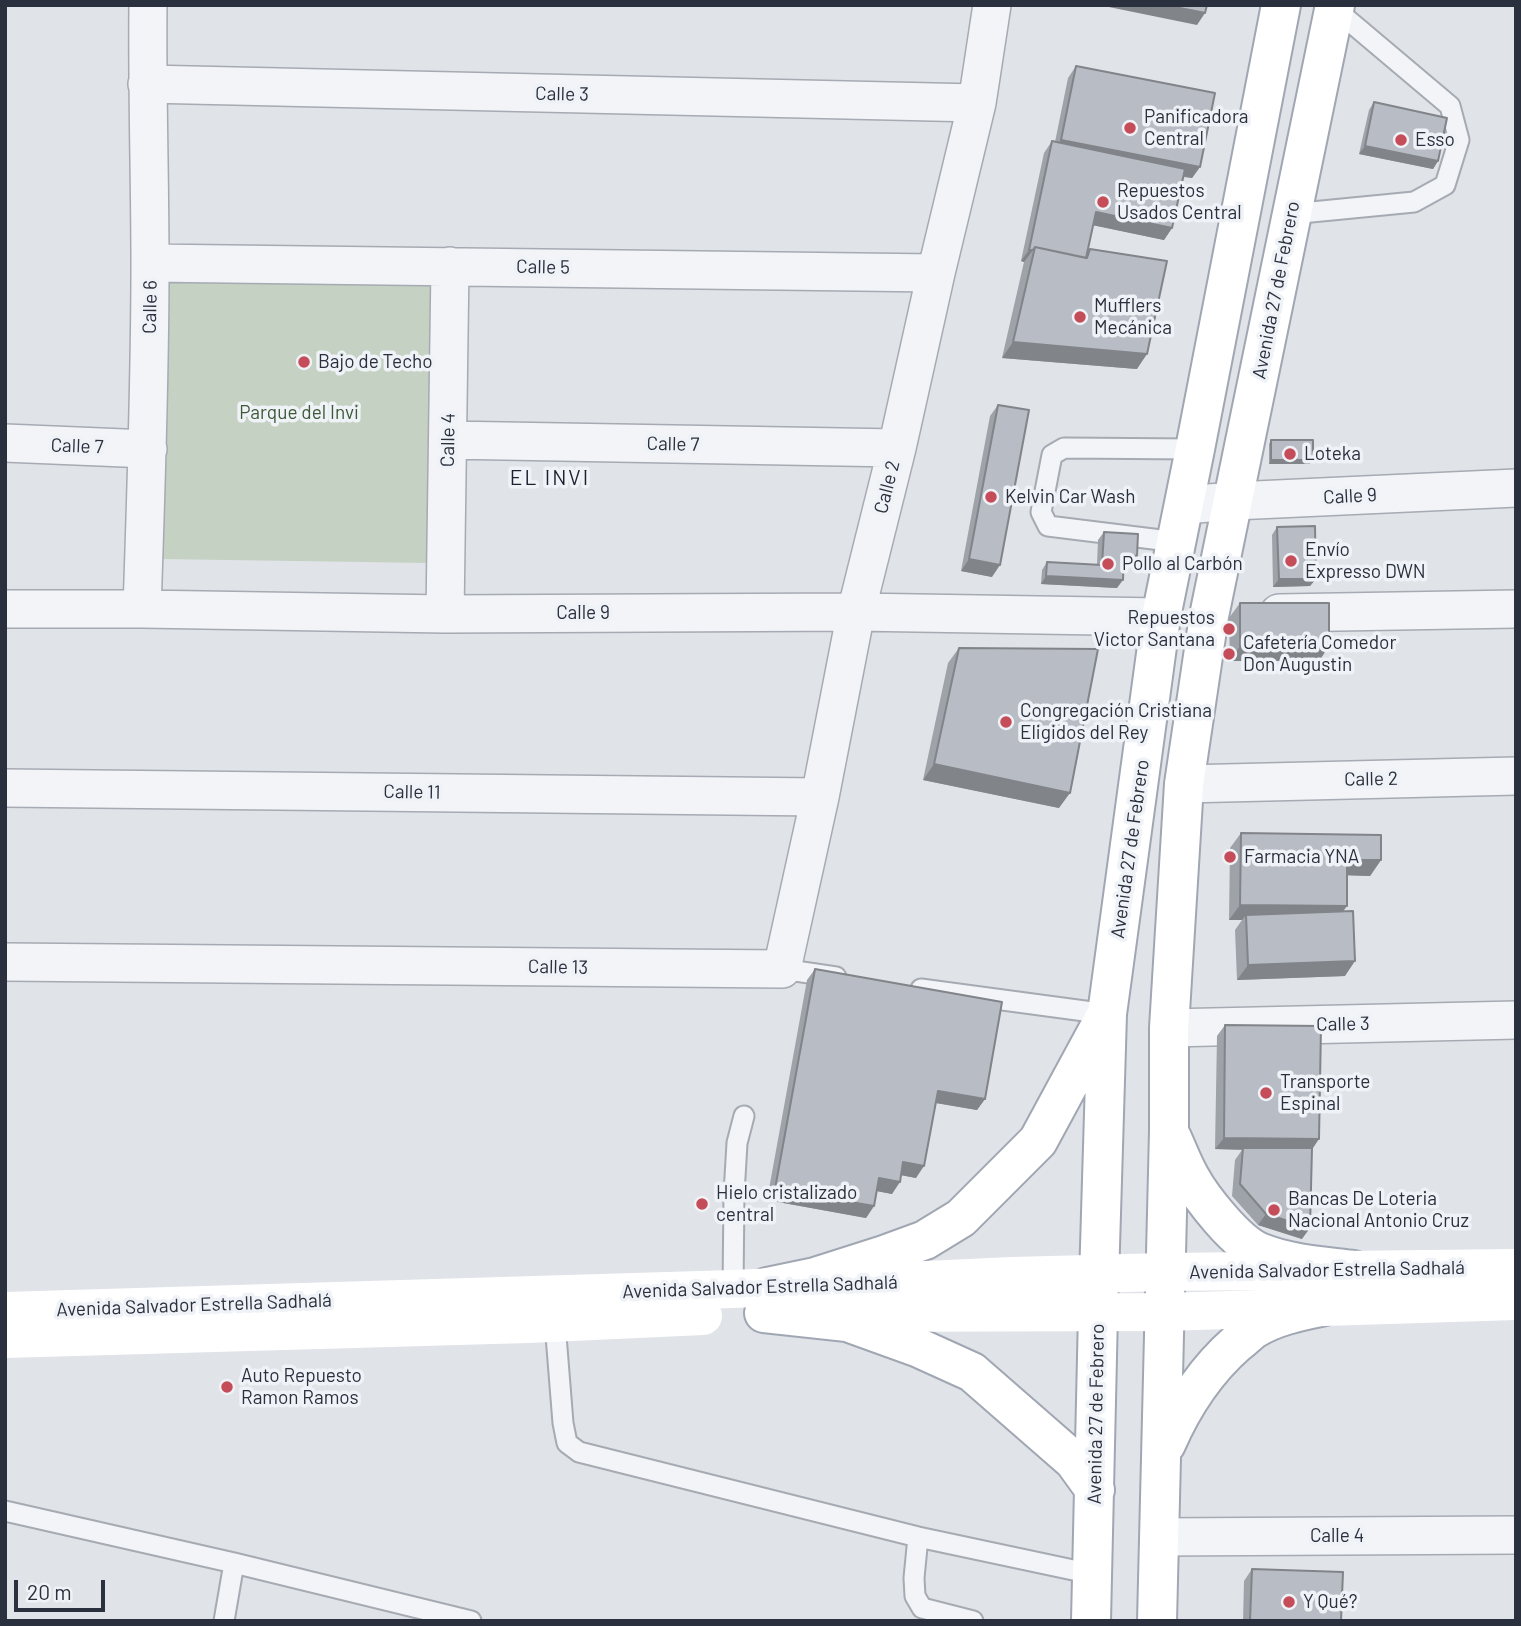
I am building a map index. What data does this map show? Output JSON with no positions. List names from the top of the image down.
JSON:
{
  "streets": {
    "main road": ["Avenida 27 de Febrero", "Avenida Salvador Estrella Sadhalá"],
    "street": [
      "Calle 3",
      "Calle 5",
      "Calle 6",
      "Calle 4",
      "Calle 7",
      "Calle 2",
      "Calle 9",
      "Calle 11",
      "Calle 13"
    ]
  },
  "crossings": [
    ["Calle 3", "Avenida 27 de Febrero"],
    ["Calle 3", "Calle 6"],
    ["Calle 3", "Calle 2"],
    ["Calle 5", "Calle 6"],
    ["Calle 5", "Calle 4"],
    ["Calle 5", "Calle 2"],
    ["Avenida 27 de Febrero", "Calle 4"],
    ["Avenida 27 de Febrero", "Calle 2"],
    ["Avenida 27 de Febrero", "Calle 9"],
    ["Avenida 27 de Febrero", "Avenida Salvador Estrella Sadhalá"],
    ["Calle 6", "Calle 7"],
    ["Calle 6", "Calle 9"],
    ["Calle 4", "Calle 7"],
    ["Calle 4", "Calle 9"],
    ["Calle 7", "Calle 2"],
    ["Calle 2", "Calle 9"],
    ["Calle 2", "Calle 11"],
    ["Calle 2", "Calle 13"]
  ],
  "districts": ["EL INVI"],
  "parks": ["Parque del Invi"],
  "places": [
    "Panificadora Central",
    "Esso",
    "Repuestos Usados Central",
    "Mufflers Mecánica",
    "Bajo de Techo",
    "Loteka",
    "Kelvin Car Wash",
    "Envío Expresso DWN",
    "Pollo al Carbón",
    "Repuestos Victor Santana",
    "Cafetería Comedor Don Augustin",
    "Congregación Cristiana Eligidos del Rey",
    "Farmacia YNA",
    "Transporte Espinal",
    "Hielo cristalizado central",
    "Bancas De Loteria Nacional Antonio Cruz",
    "Auto Repuesto Ramon Ramos",
    "Y Qué?"
  ],
  "scale_bar": "20 m"
}
